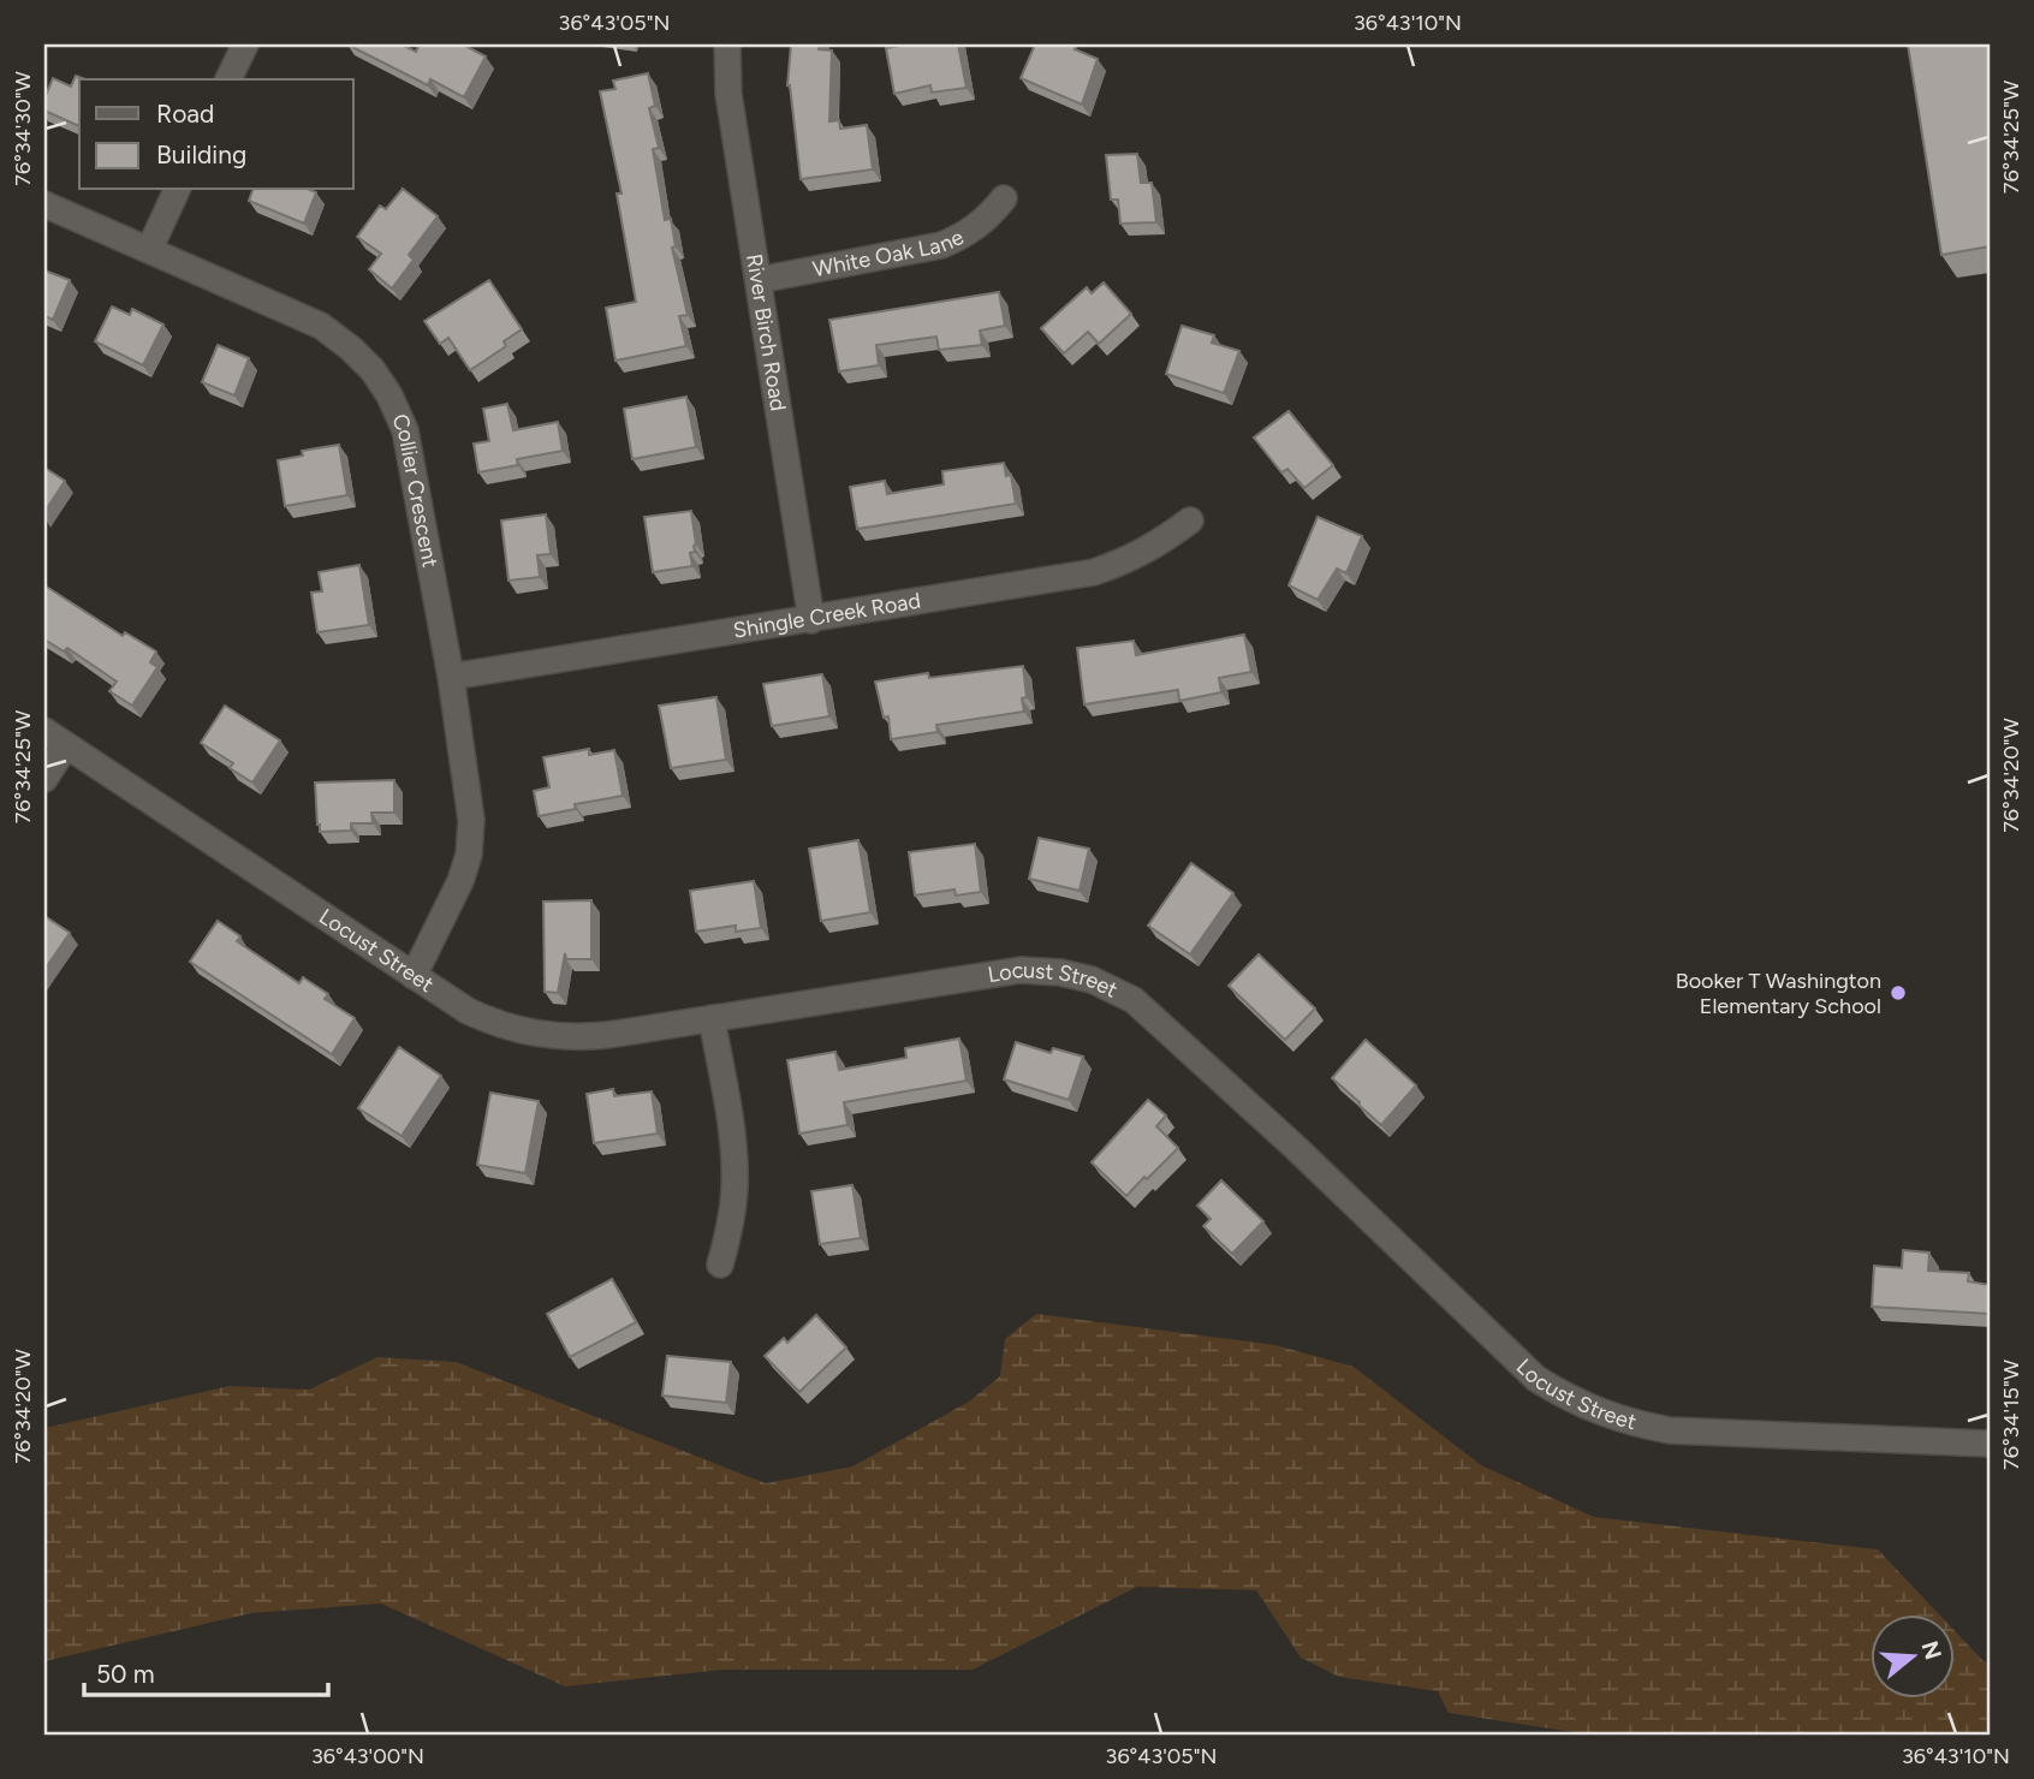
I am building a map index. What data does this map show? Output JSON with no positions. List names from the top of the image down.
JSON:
{
  "streets": {
    "street": [
      "White Oak Lane",
      "River Birch Road",
      "Collier Crescent",
      "Shingle Creek Road",
      "Locust Street"
    ]
  },
  "crossings": [
    ["White Oak Lane", "River Birch Road"],
    ["River Birch Road", "Shingle Creek Road"],
    ["Collier Crescent", "Shingle Creek Road"],
    ["Collier Crescent", "Locust Street"]
  ],
  "places": ["Booker T Washington Elementary School"],
  "legend": ["Road", "Building"],
  "scale_bar": "50 m",
  "north": "right",
  "coordinates": [
    "36°43'05\"N",
    "36°43'10\"N",
    "76°34'30\"W",
    "76°34'25\"W",
    "76°34'20\"W",
    "76°34'15\"W",
    "36°43'00\"N"
  ]
}
